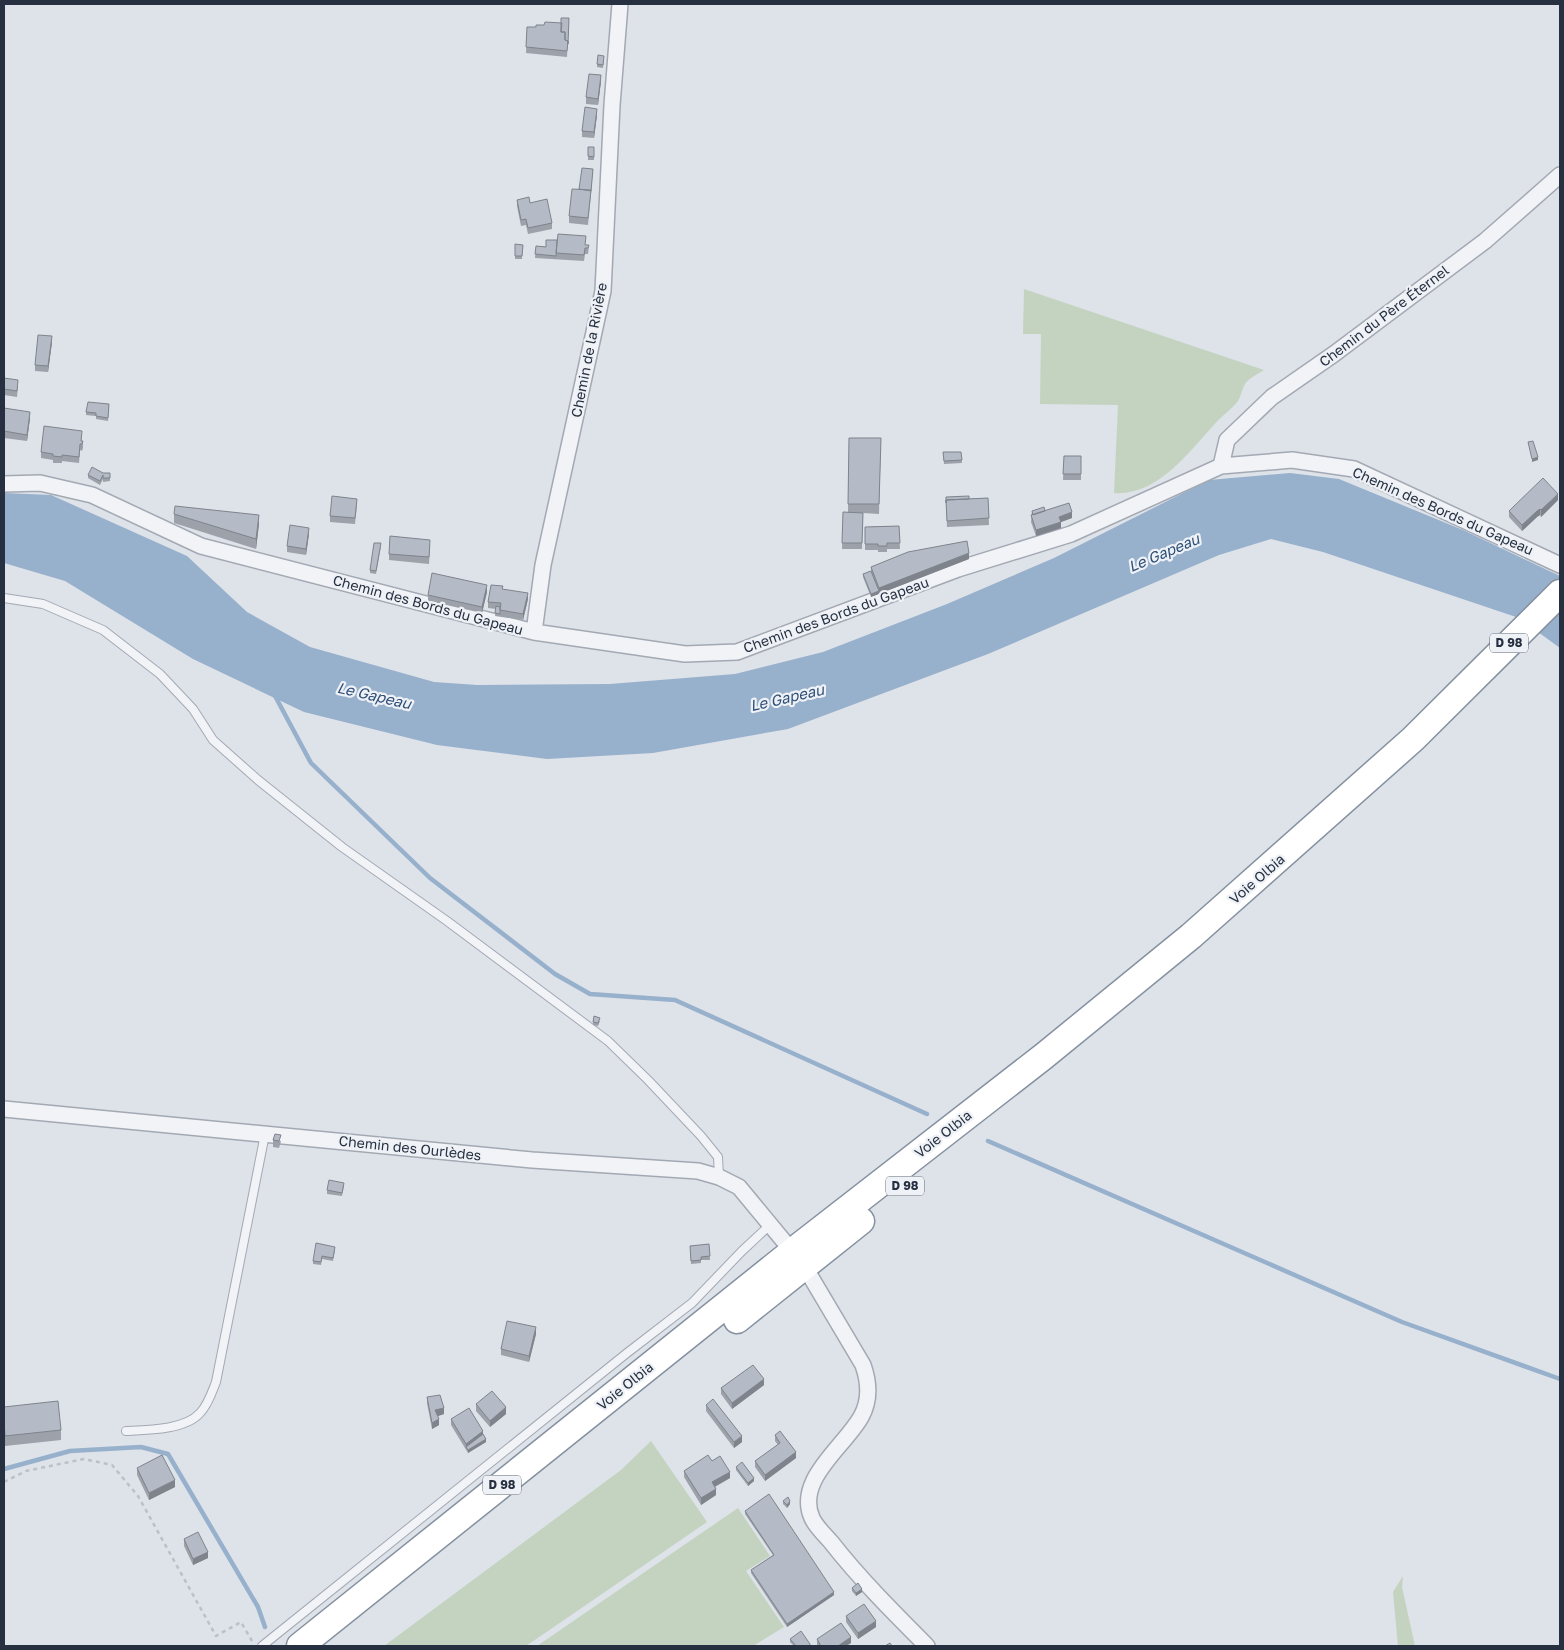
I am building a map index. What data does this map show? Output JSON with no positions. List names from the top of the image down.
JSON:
{
  "streets": {
    "highway": ["D 98", "Voie Olbia"],
    "street": [
      "Chemin du Père Éternel",
      "Chemin de la Rivière",
      "Chemin des Bords du Gapeau",
      "Chemin des Ourlèdes"
    ]
  },
  "crossings": [
    ["Chemin du Père Éternel", "Chemin des Bords du Gapeau"],
    ["Chemin de la Rivière", "Chemin des Bords du Gapeau"]
  ],
  "water": ["Le Gapeau"]
}
